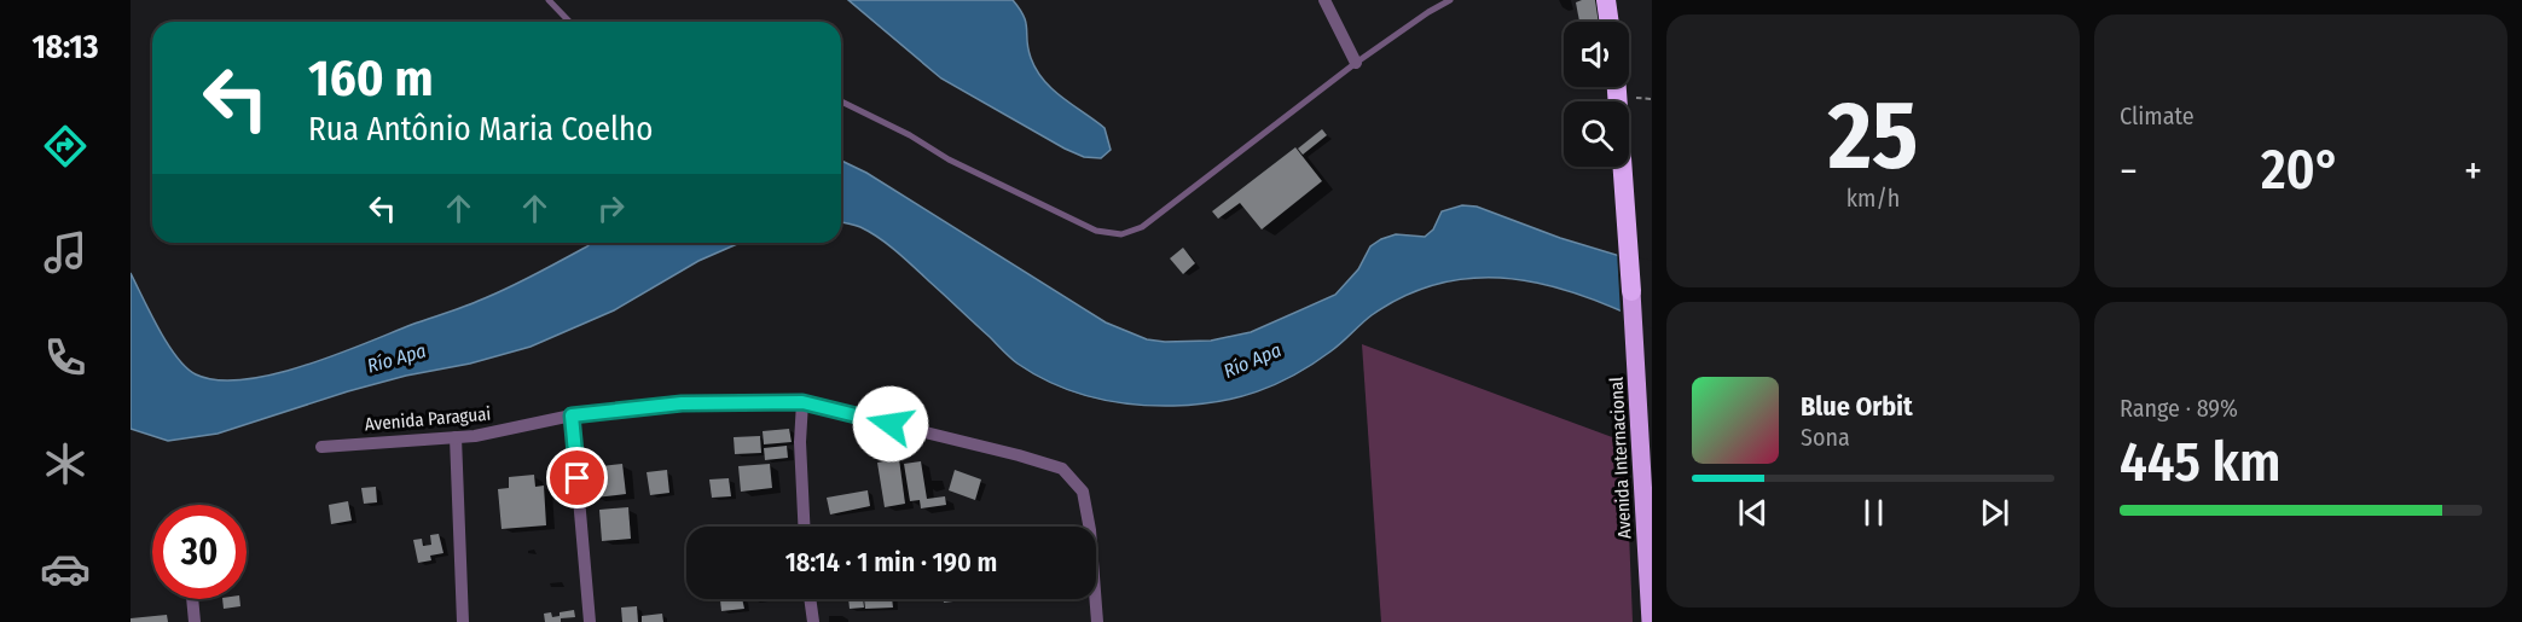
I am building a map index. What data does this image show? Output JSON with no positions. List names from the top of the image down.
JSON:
{
  "streets": {
    "main road": ["Avenida Internacional"],
    "street": ["Avenida Paraguai"]
  },
  "water": ["Río Apa"],
  "page": {
    "tabs": "18:13",
    "tile": [
      ["25", "km/h"],
      "Climate",
      ["Range · 89%", "445 km"]
    ],
    "turn": ["160 m", "Rua Antônio Maria Coelho"],
    "heat": ["−", "20°", "+"],
    "song": ["Blue Orbit", "Sona"],
    "limit": "30",
    "trip": "18:14 · 1 min · 190 m"
  }
}
